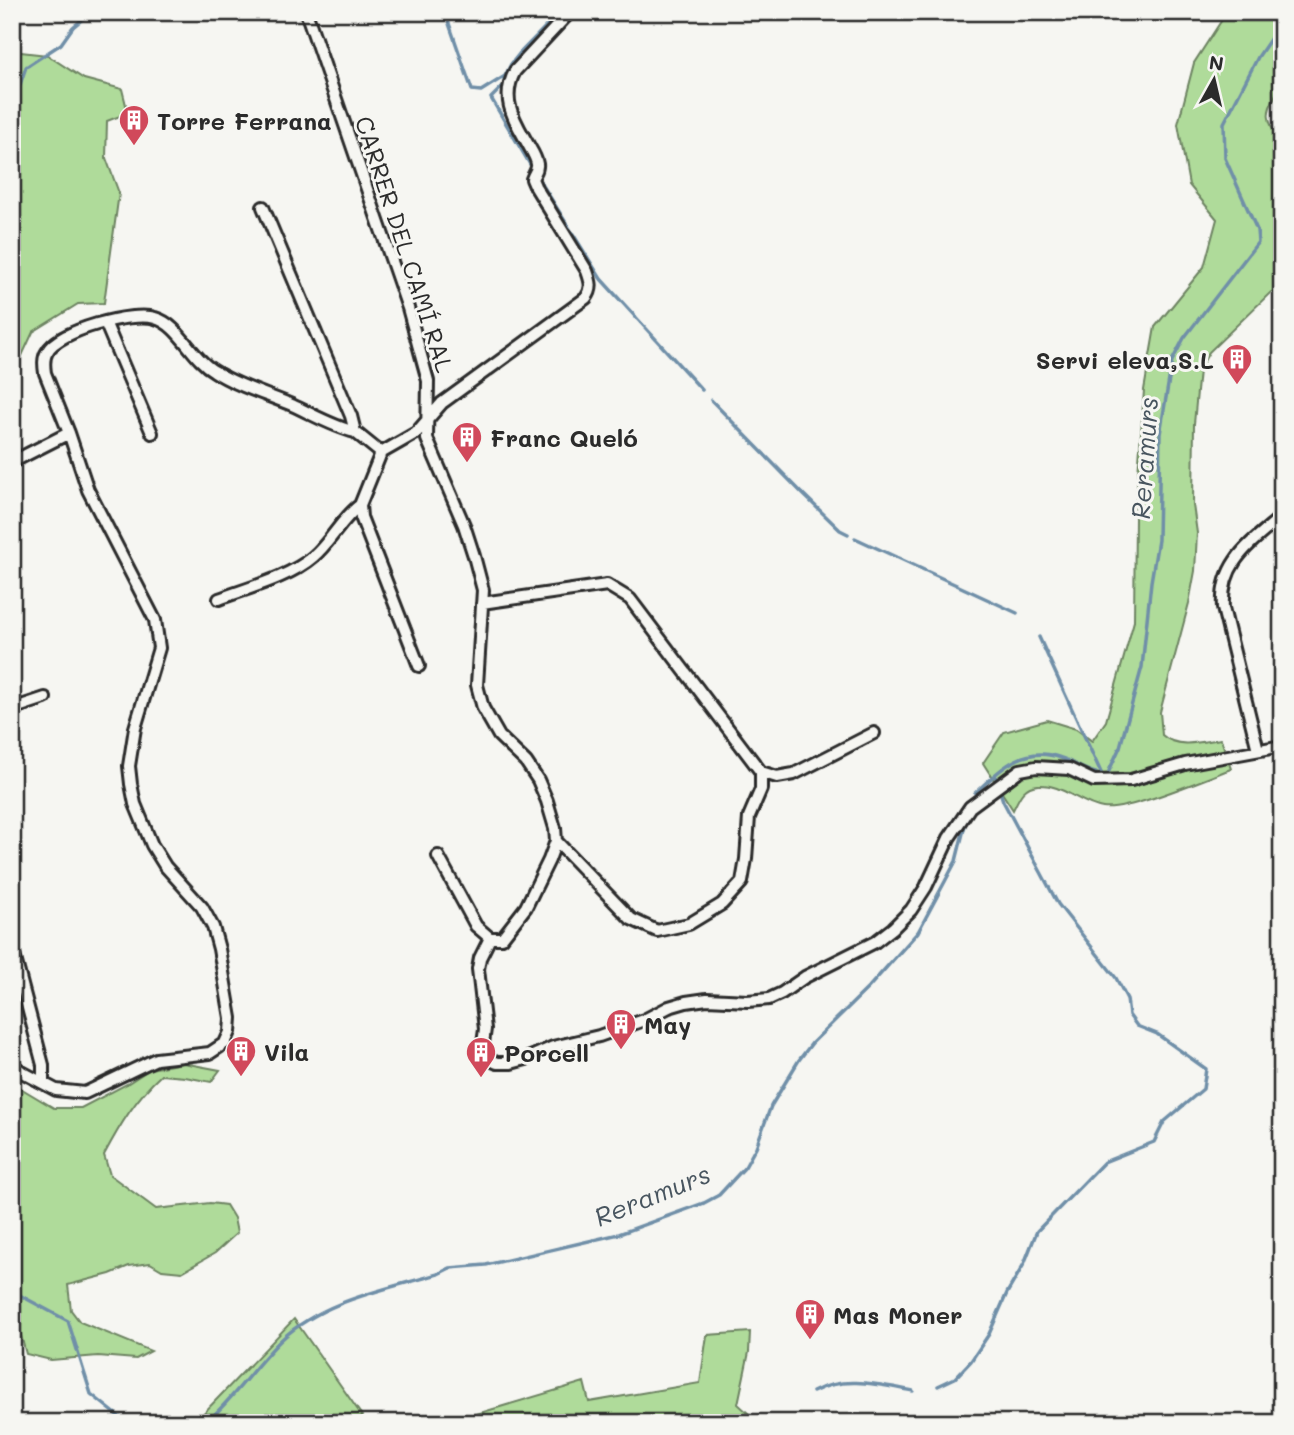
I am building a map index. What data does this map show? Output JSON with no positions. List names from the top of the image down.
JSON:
{
  "streets": {
    "street": ["CARRER DEL CAMÍ RAL"]
  },
  "water": ["Reramurs"],
  "places": {
    "building": [
      "Torre Ferrana",
      "Servi eleva,S.L",
      "Franc Queló",
      "May",
      "Vila",
      "Porcell",
      "Mas Moner"
    ]
  },
  "north": "top"
}
